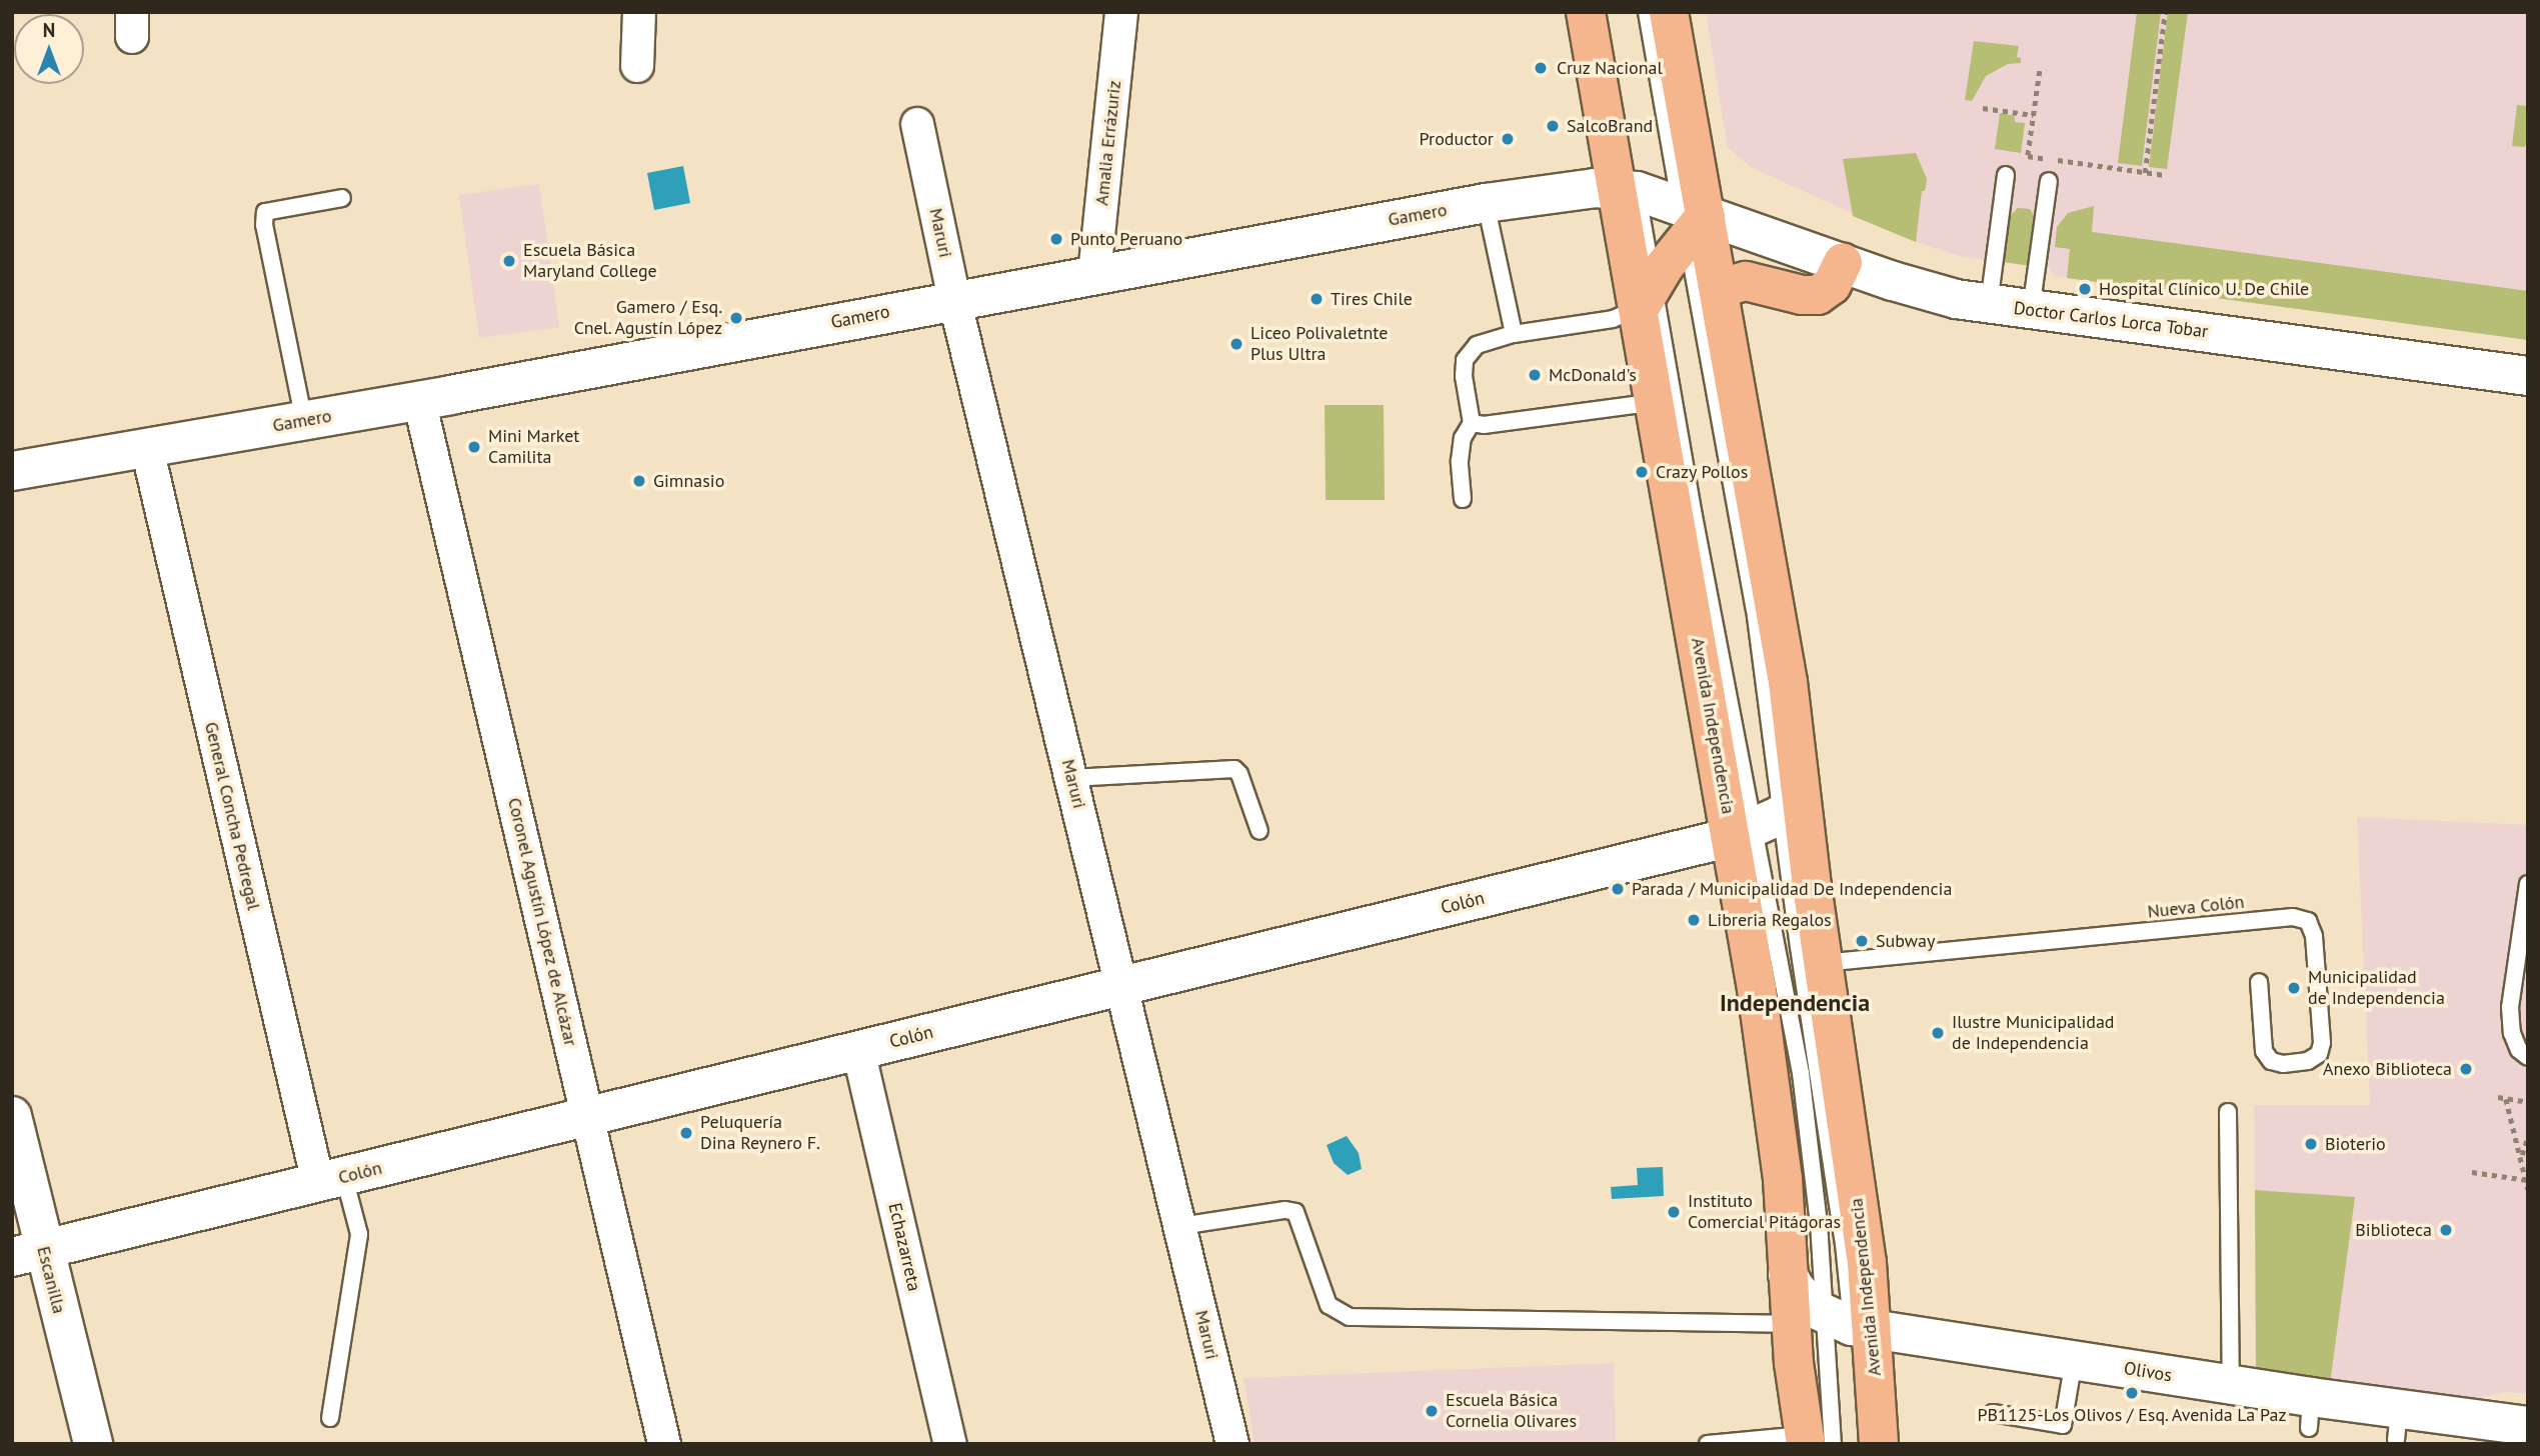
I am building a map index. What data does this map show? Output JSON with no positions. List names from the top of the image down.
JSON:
{
  "streets": {
    "main road": ["Avenida Independencia"],
    "street": [
      "Amalia Errázuriz",
      "Gamero",
      "Maruri",
      "Doctor Carlos Lorca Tobar",
      "General Concha Pedregal",
      "Colón",
      "Coronel Agustín López de Alcázar",
      "Echazarreta",
      "Escanilla",
      "Olivos"
    ],
    "lane": ["Nueva Colón"]
  },
  "crossings": [
    ["Amalia Errázuriz", "Gamero"],
    ["Gamero", "Maruri"],
    ["Gamero", "Doctor Carlos Lorca Tobar"],
    ["Gamero", "Avenida Independencia"],
    ["Gamero", "General Concha Pedregal"],
    ["Gamero", "Coronel Agustín López de Alcázar"],
    ["Maruri", "Colón"],
    ["Doctor Carlos Lorca Tobar", "Avenida Independencia"],
    ["Avenida Independencia", "Colón"],
    ["Avenida Independencia", "Nueva Colón"],
    ["Avenida Independencia", "Olivos"],
    ["General Concha Pedregal", "Colón"],
    ["Colón", "Coronel Agustín López de Alcázar"],
    ["Colón", "Echazarreta"],
    ["Colón", "Escanilla"]
  ],
  "districts": ["Independencia"],
  "places": [
    "Cruz Nacional",
    "SalcoBrand",
    "Productor",
    "Punto Peruano",
    "Escuela Básica Maryland College",
    "Hospital Clínico U. De Chile",
    "Tires Chile",
    "Gamero / Esq. Cnel. Agustín López",
    "Liceo Polivaletnte Plus Ultra",
    "McDonald's",
    "Mini Market Camilita",
    "Crazy Pollos",
    "Gimnasio",
    "Parada / Municipalidad De Independencia",
    "Libreria Regalos",
    "Subway",
    "Municipalidad de Independencia",
    "Ilustre Municipalidad de Independencia",
    "Anexo Biblioteca",
    "Peluquería Dina Reynero F.",
    "Bioterio",
    "Instituto Comercial Pitágoras",
    "Biblioteca",
    "PB1125-Los Olivos / Esq. Avenida La Paz",
    "Escuela Básica Cornelia Olivares"
  ],
  "north": "top"
}
